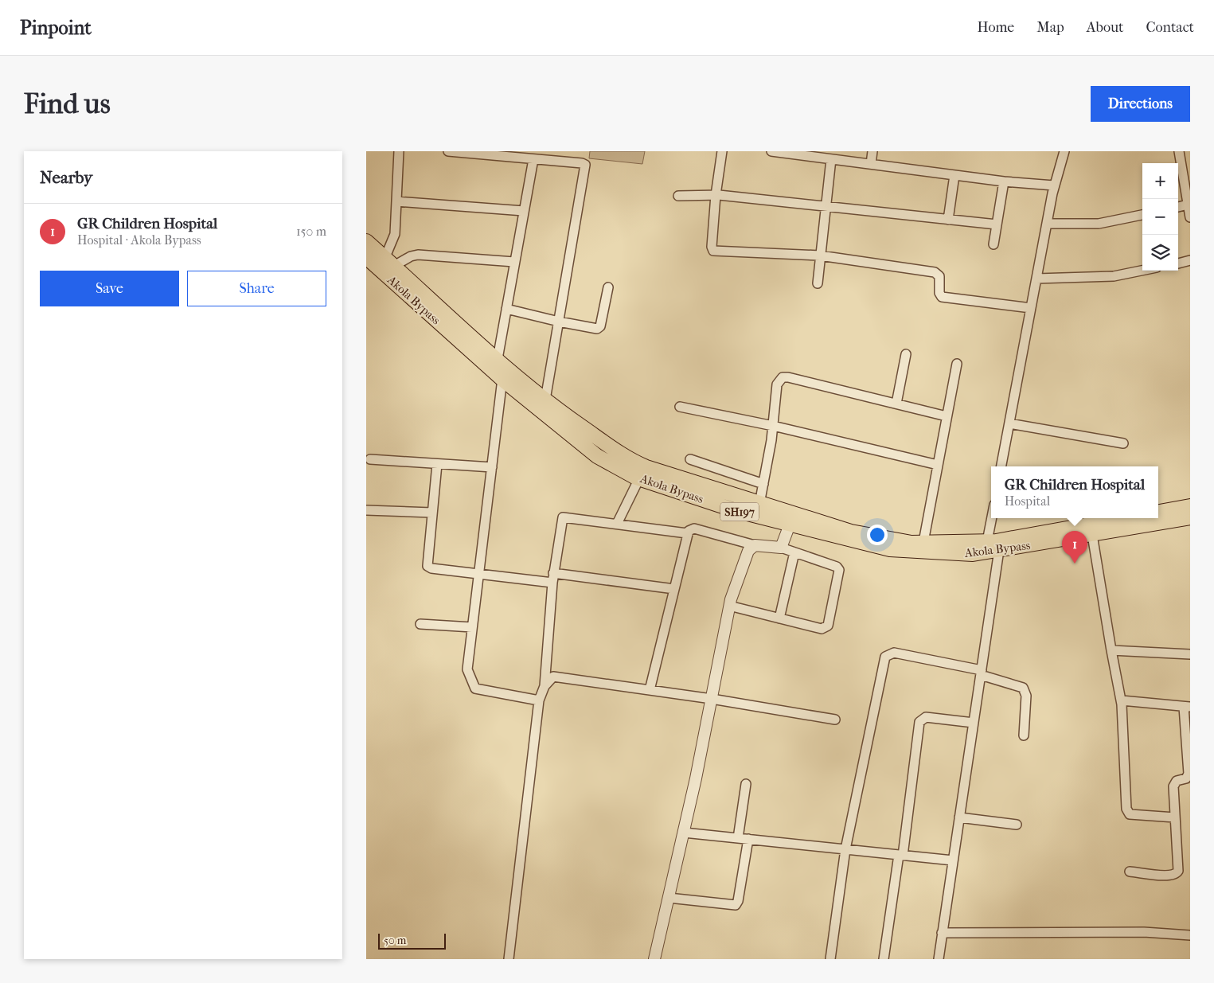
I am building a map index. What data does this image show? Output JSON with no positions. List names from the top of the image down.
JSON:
{
  "streets": {
    "main road": ["Akola Bypass", "SH197"]
  },
  "scale_bar": "50 m",
  "page": {
    "header": "Pinpoint",
    "nav": [
      "Home",
      "Map",
      "About",
      "Contact"
    ],
    "buttons": [
      "Directions",
      ["Save", "Share"]
    ],
    "title": "Find us",
    "heading": "Nearby",
    "map_buttons": ["+", "−"],
    "list": [
      {
        "mark": "1",
        "name": "GR Children Hospital",
        "note": "Hospital · Akola Bypass",
        "value": "150 m"
      }
    ],
    "popup": ["GR Children Hospital", "Hospital"],
    "pins": "1",
    "scale": "50 m"
  }
}
